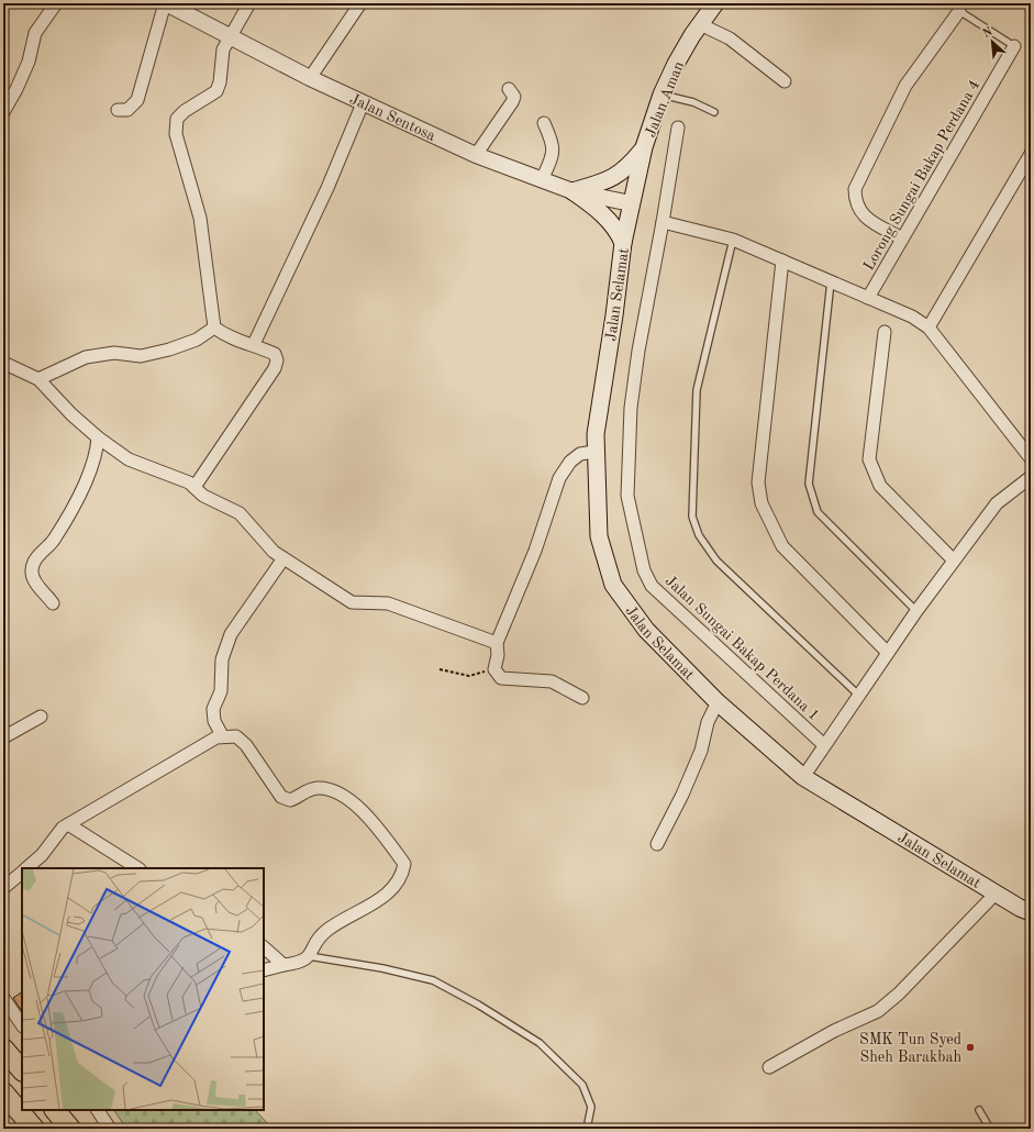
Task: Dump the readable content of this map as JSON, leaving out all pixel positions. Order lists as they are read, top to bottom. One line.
{"streets":{"main road":["Jalan Aman","Jalan Selamat"],"street":["Jalan Sentosa","Lorong Sungai Bakap Perdana 4","Jalan Sungai Bakap Perdana 1"]},"crossings":[["Jalan Aman","Jalan Sentosa"],["Jalan Aman","Jalan Selamat"],["Jalan Sentosa","Jalan Selamat"]],"places":["SMK Tun Syed Sheh Barakbah"],"north":"top left"}
